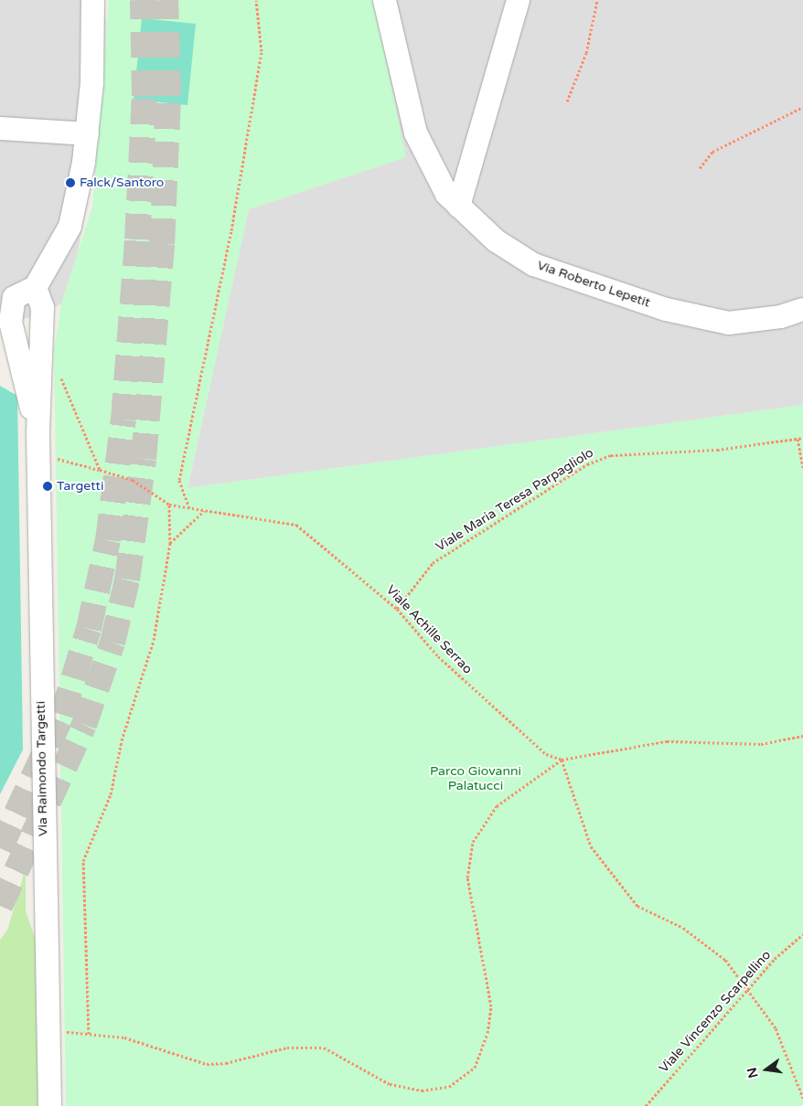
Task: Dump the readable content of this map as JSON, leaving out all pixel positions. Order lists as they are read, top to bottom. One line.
{"streets":{"street":["Via Roberto Lepetit","Via Raimondo Targetti"],"path":["Viale Maria Teresa Parpagliolo","Viale Achille Serrao","Viale Vincenzo Scarpellino"]},"crossings":[["Viale Maria Teresa Parpagliolo","Viale Achille Serrao"],["Viale Achille Serrao","Via Raimondo Targetti"]],"parks":["Parco Giovanni Palatucci"],"places":["Falck/Santoro","Targetti"],"north":"left"}
